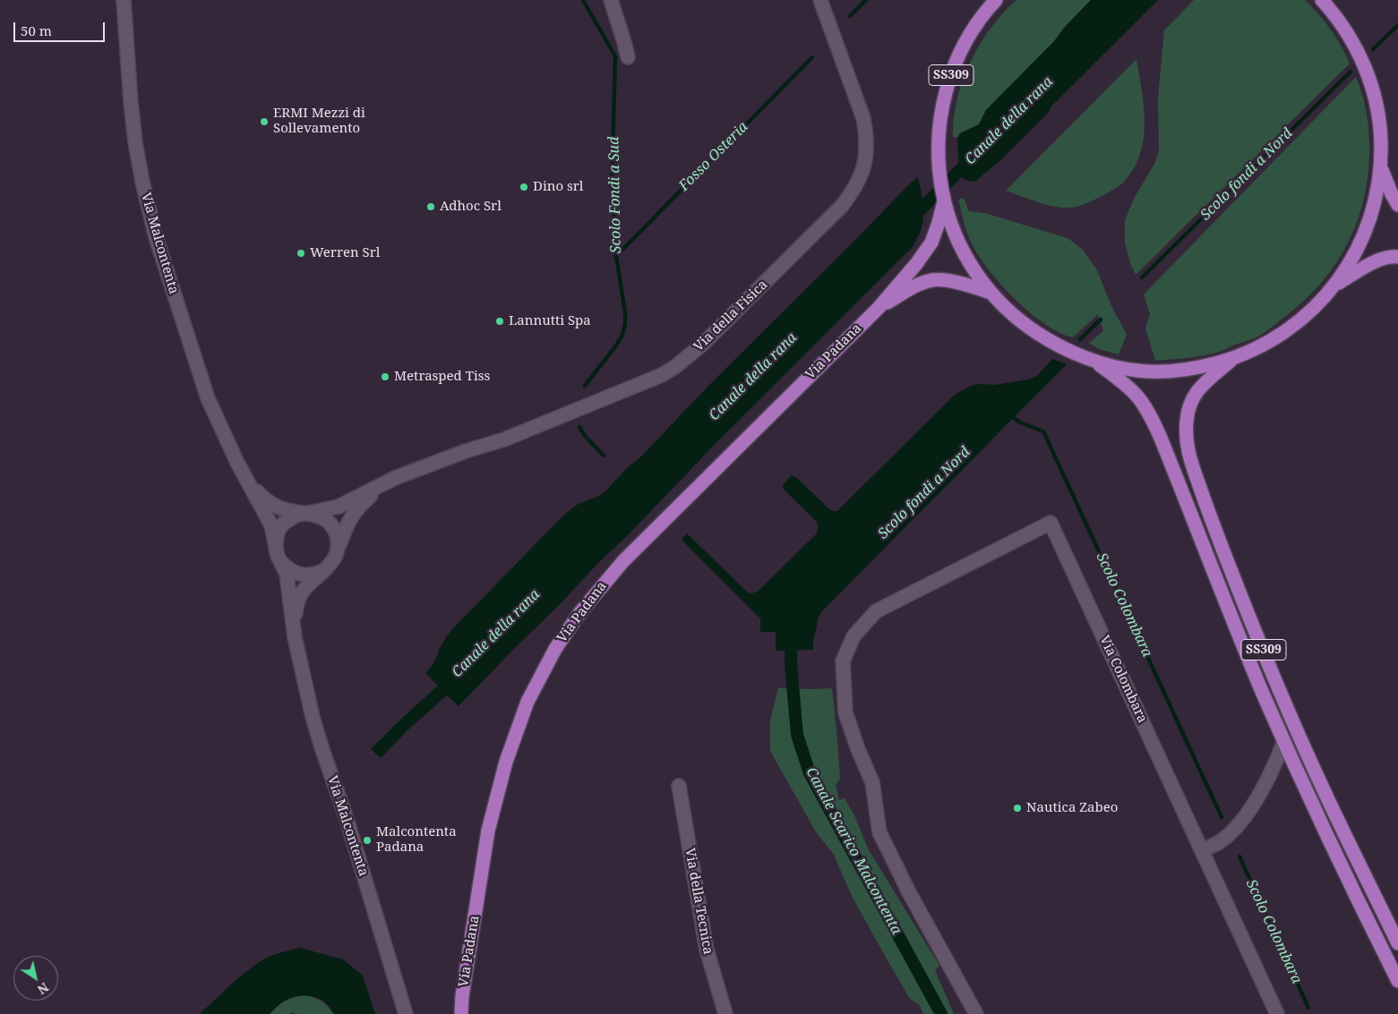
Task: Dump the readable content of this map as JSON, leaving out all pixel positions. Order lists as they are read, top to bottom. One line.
{"streets":{"main road":["SS309","Via Padana"],"street":["Via Malcontenta","Via della Fisica","Via Colombara","Via della Tecnica"]},"crossings":[["SS309","Via Padana"],["Via Malcontenta","Via della Fisica"]],"water":["Canale della rana","Fosso Osteria","Scolo fondi a Nord","Scolo Fondi a Sud","Scolo Colombara","Canale Scarico Malcontenta"],"places":["ERMI Mezzi di Sollevamento","Dino srl","Adhoc Srl","Werren Srl","Lannutti Spa","Metrasped Tiss","Nautica Zabeo","Malcontenta Padana"],"scale_bar":"50 m","north":"bottom right"}
